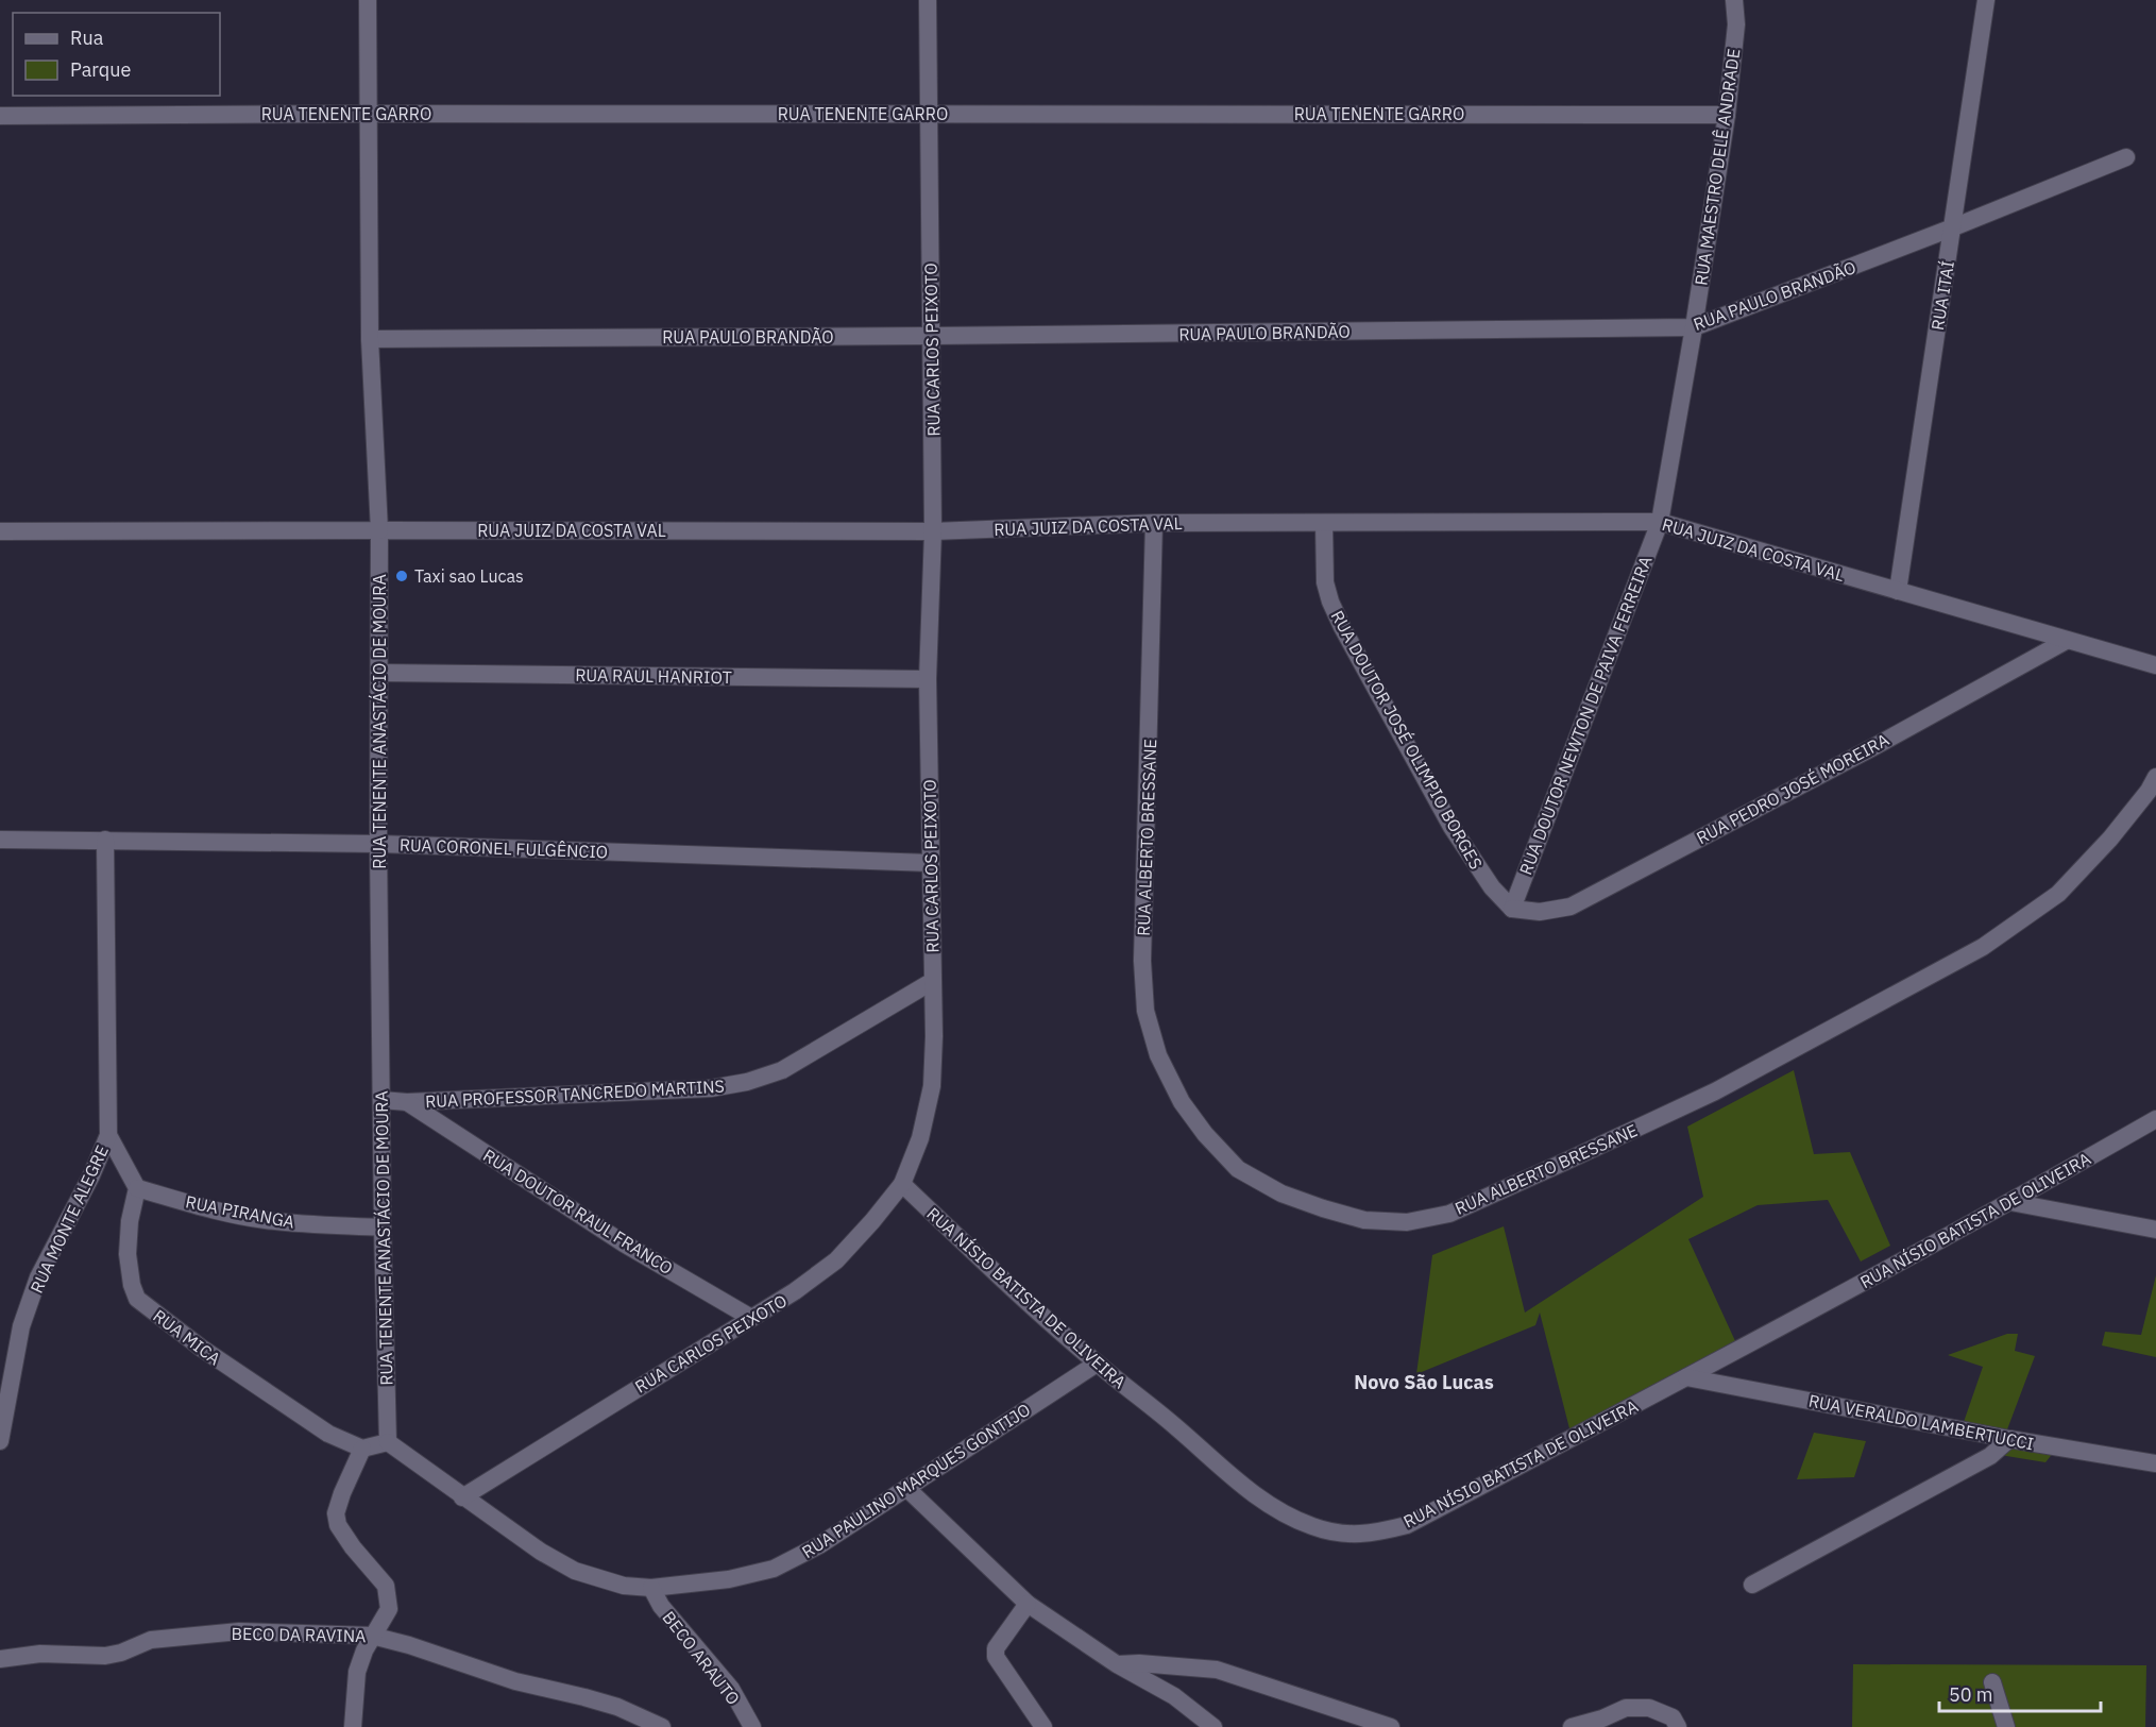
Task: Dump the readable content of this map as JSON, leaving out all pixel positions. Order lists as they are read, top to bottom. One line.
{"streets":{"street":["RUA TENENTE GARRO","RUA MAESTRO DELÊ ANDRADE","RUA PAULO BRANDÃO","RUA ITAÍ","RUA CARLOS PEIXOTO","RUA JUIZ DA COSTA VAL","RUA RAUL HANRIOT","RUA DOUTOR NEWTON DE PAIVA FERREIRA","RUA TENENTE ANASTÁCIO DE MOURA","RUA DOUTOR JOSÉ OLIMPIO BORGES","RUA PEDRO JOSÉ MOREIRA","RUA ALBERTO BRESSANE","RUA CORONEL FULGÊNCIO","RUA PROFESSOR TANCREDO MARTINS","RUA PIRANGA","RUA DOUTOR RAUL FRANCO","RUA MONTE ALEGRE","RUA NÍSIO BATISTA DE OLIVEIRA","RUA MICA","RUA VERALDO LAMBERTUCCI","RUA PAULINO MARQUES GONTIJO","BECO DA RAVINA","BECO ARAUTO"]},"crossings":[["RUA TENENTE GARRO","RUA MAESTRO DELÊ ANDRADE"],["RUA TENENTE GARRO","RUA CARLOS PEIXOTO"],["RUA TENENTE GARRO","RUA TENENTE ANASTÁCIO DE MOURA"],["RUA MAESTRO DELÊ ANDRADE","RUA PAULO BRANDÃO"],["RUA MAESTRO DELÊ ANDRADE","RUA JUIZ DA COSTA VAL"],["RUA MAESTRO DELÊ ANDRADE","RUA DOUTOR NEWTON DE PAIVA FERREIRA"],["RUA PAULO BRANDÃO","RUA ITAÍ"],["RUA PAULO BRANDÃO","RUA CARLOS PEIXOTO"],["RUA PAULO BRANDÃO","RUA TENENTE ANASTÁCIO DE MOURA"],["RUA ITAÍ","RUA JUIZ DA COSTA VAL"],["RUA CARLOS PEIXOTO","RUA JUIZ DA COSTA VAL"],["RUA CARLOS PEIXOTO","RUA RAUL HANRIOT"],["RUA CARLOS PEIXOTO","RUA CORONEL FULGÊNCIO"],["RUA CARLOS PEIXOTO","RUA PROFESSOR TANCREDO MARTINS"],["RUA CARLOS PEIXOTO","RUA DOUTOR RAUL FRANCO"],["RUA CARLOS PEIXOTO","RUA NÍSIO BATISTA DE OLIVEIRA"],["RUA CARLOS PEIXOTO","RUA PAULINO MARQUES GONTIJO"],["RUA JUIZ DA COSTA VAL","RUA DOUTOR NEWTON DE PAIVA FERREIRA"],["RUA JUIZ DA COSTA VAL","RUA TENENTE ANASTÁCIO DE MOURA"],["RUA JUIZ DA COSTA VAL","RUA DOUTOR JOSÉ OLIMPIO BORGES"],["RUA JUIZ DA COSTA VAL","RUA PEDRO JOSÉ MOREIRA"],["RUA JUIZ DA COSTA VAL","RUA ALBERTO BRESSANE"],["RUA RAUL HANRIOT","RUA TENENTE ANASTÁCIO DE MOURA"],["RUA DOUTOR NEWTON DE PAIVA FERREIRA","RUA DOUTOR JOSÉ OLIMPIO BORGES"],["RUA DOUTOR NEWTON DE PAIVA FERREIRA","RUA PEDRO JOSÉ MOREIRA"],["RUA TENENTE ANASTÁCIO DE MOURA","RUA CORONEL FULGÊNCIO"],["RUA TENENTE ANASTÁCIO DE MOURA","RUA PROFESSOR TANCREDO MARTINS"],["RUA TENENTE ANASTÁCIO DE MOURA","RUA PIRANGA"],["RUA TENENTE ANASTÁCIO DE MOURA","RUA PAULINO MARQUES GONTIJO"],["RUA DOUTOR JOSÉ OLIMPIO BORGES","RUA PEDRO JOSÉ MOREIRA"],["RUA CORONEL FULGÊNCIO","RUA MONTE ALEGRE"],["RUA PROFESSOR TANCREDO MARTINS","RUA DOUTOR RAUL FRANCO"],["RUA PIRANGA","RUA MICA"],["RUA NÍSIO BATISTA DE OLIVEIRA","RUA VERALDO LAMBERTUCCI"],["RUA NÍSIO BATISTA DE OLIVEIRA","RUA PAULINO MARQUES GONTIJO"],["RUA PAULINO MARQUES GONTIJO","BECO ARAUTO"]],"districts":["Novo São Lucas"],"places":["Taxi sao Lucas"],"legend":["Rua","Parque"],"scale_bar":"50 m"}
